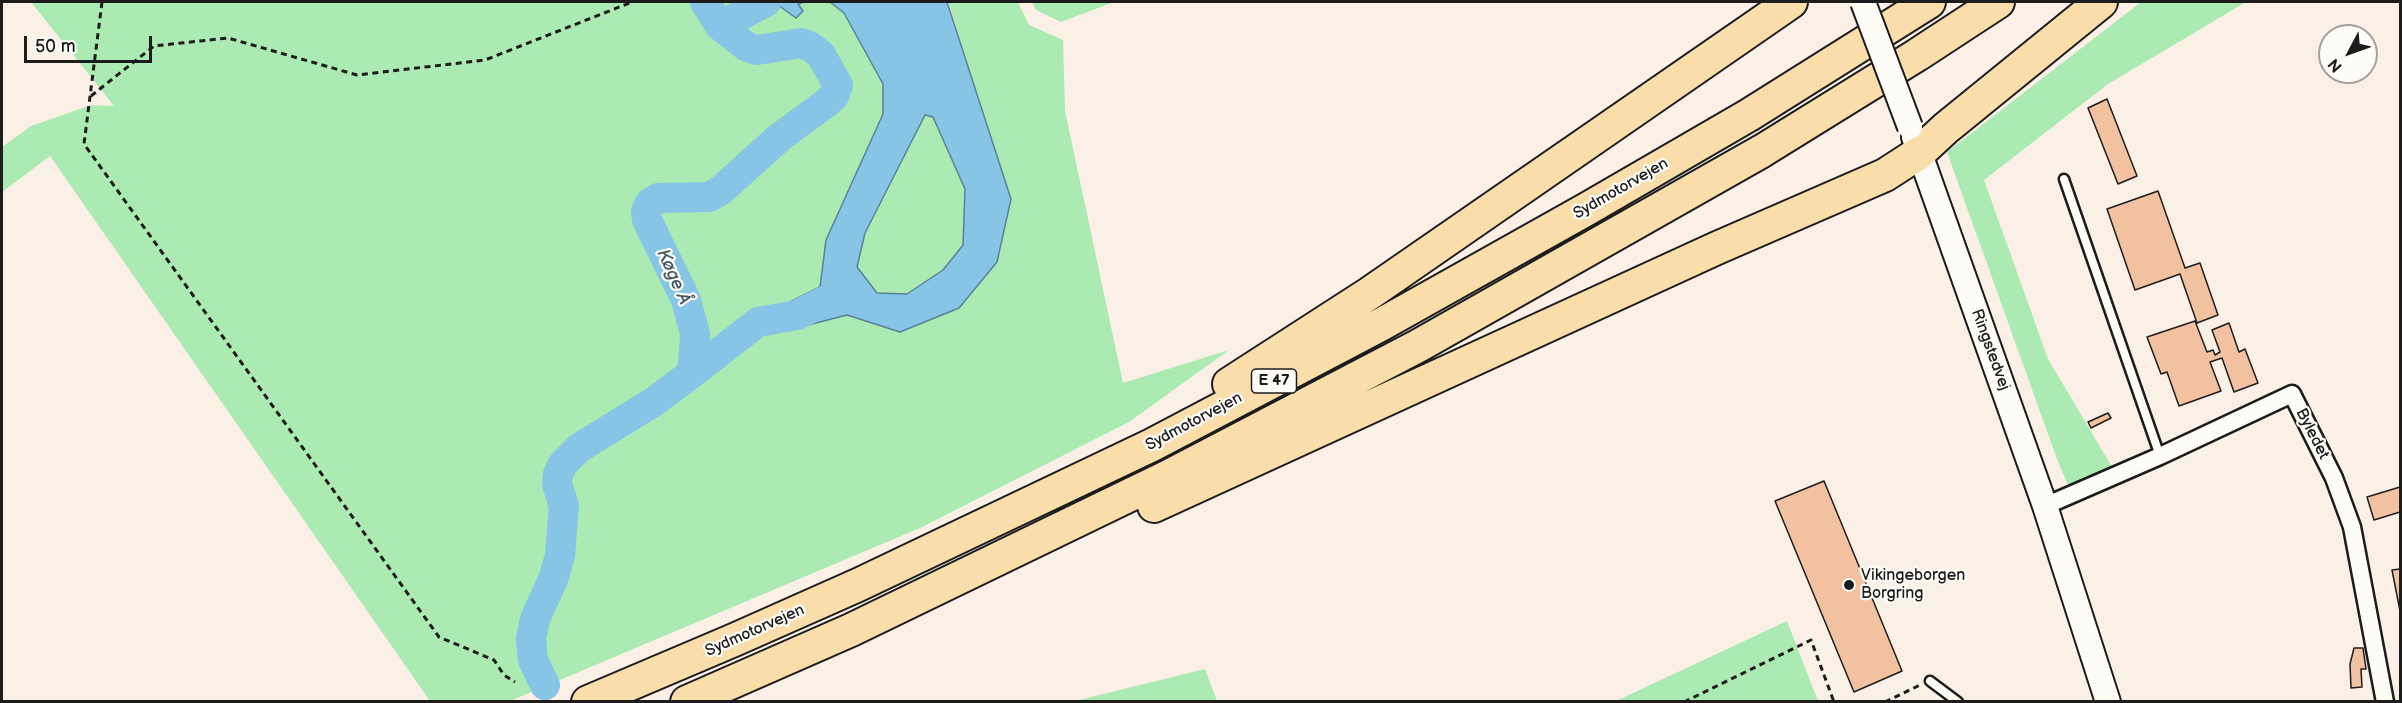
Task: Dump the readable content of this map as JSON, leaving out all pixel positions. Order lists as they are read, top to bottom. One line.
{"streets":{"highway":["Sydmotorvejen","E 47"],"main road":["Ringstedvej"],"street":["Byledet"]},"crossings":[["Ringstedvej","Byledet"]],"water":["Køge Å"],"places":["Vikingeborgen Borgring"],"scale_bar":"50 m","north":"bottom left"}
